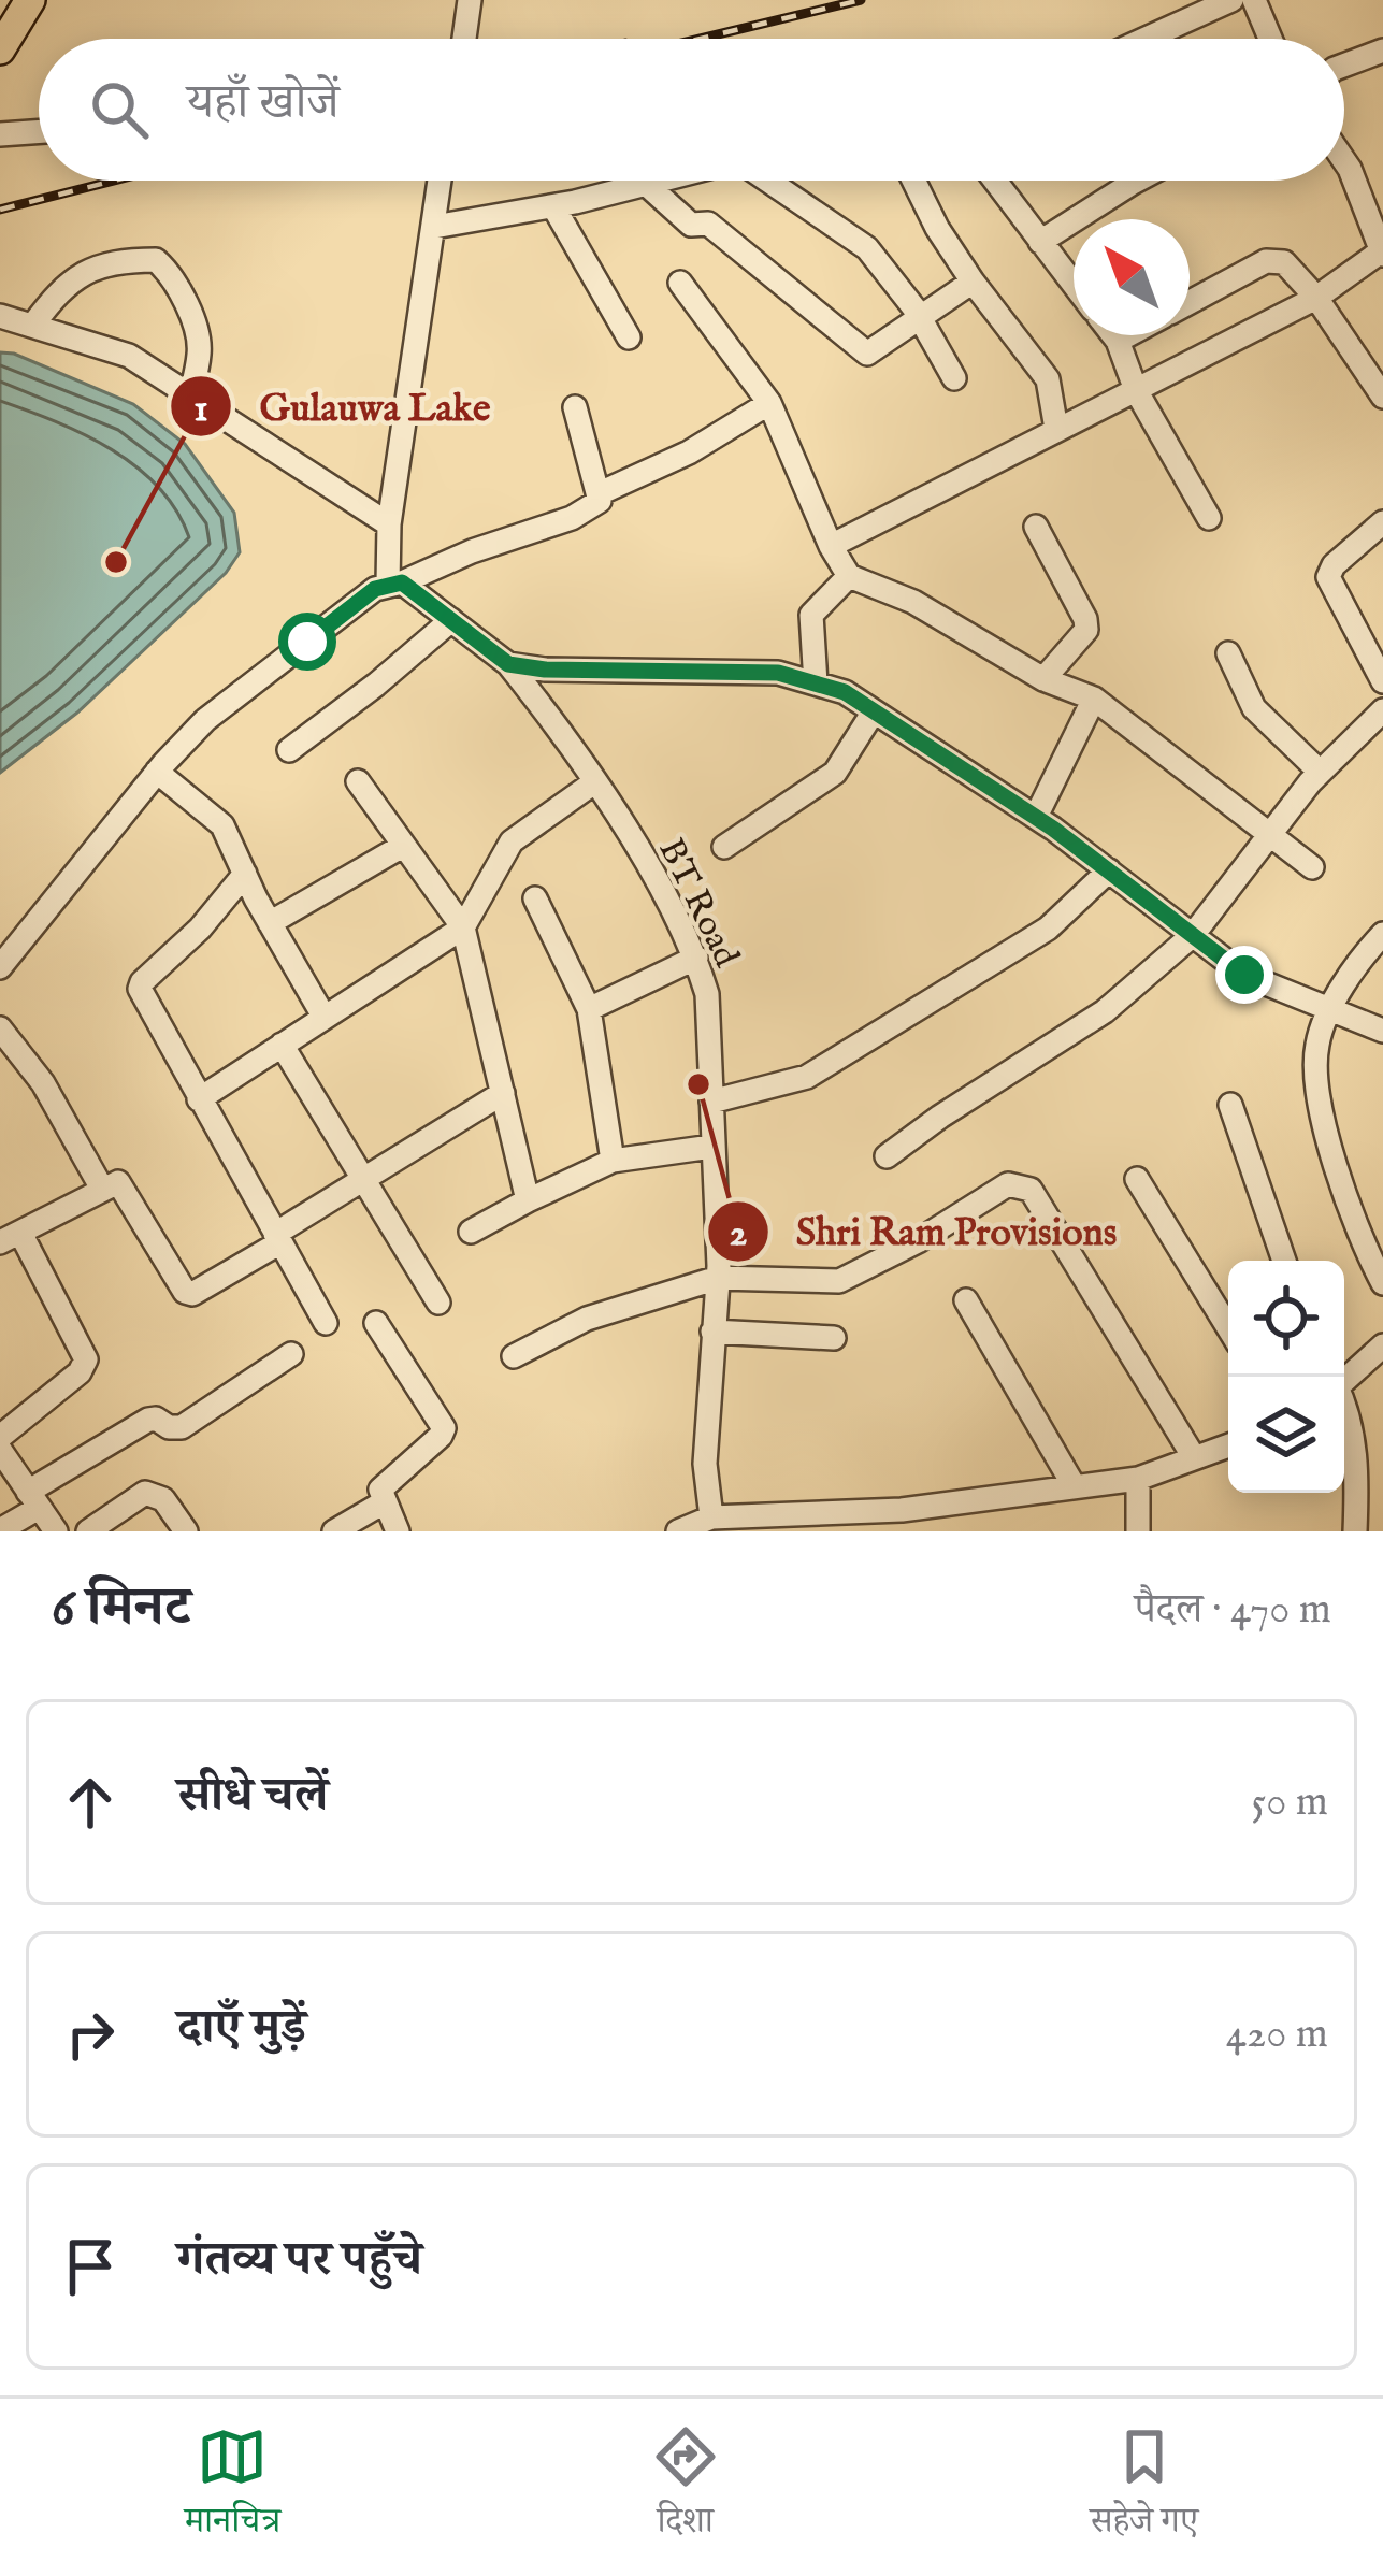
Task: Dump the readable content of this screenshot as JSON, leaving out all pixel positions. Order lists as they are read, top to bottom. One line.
{"streets":{"street":["BT Road"]},"places":["Gulauwa Lake","Shri Ram Provisions"],"north":"top left","page":{"search":"यहाँ खोजें","heading":["6 मिनट","पैदल · 470 m"],"list":[["सीधे चलें","50 m"],["दाएँ मुड़ें","420 m"],"गंतव्य पर पहुँचे"],"nav":["मानचित्र","दिशा","सहेजे गए"]}}
